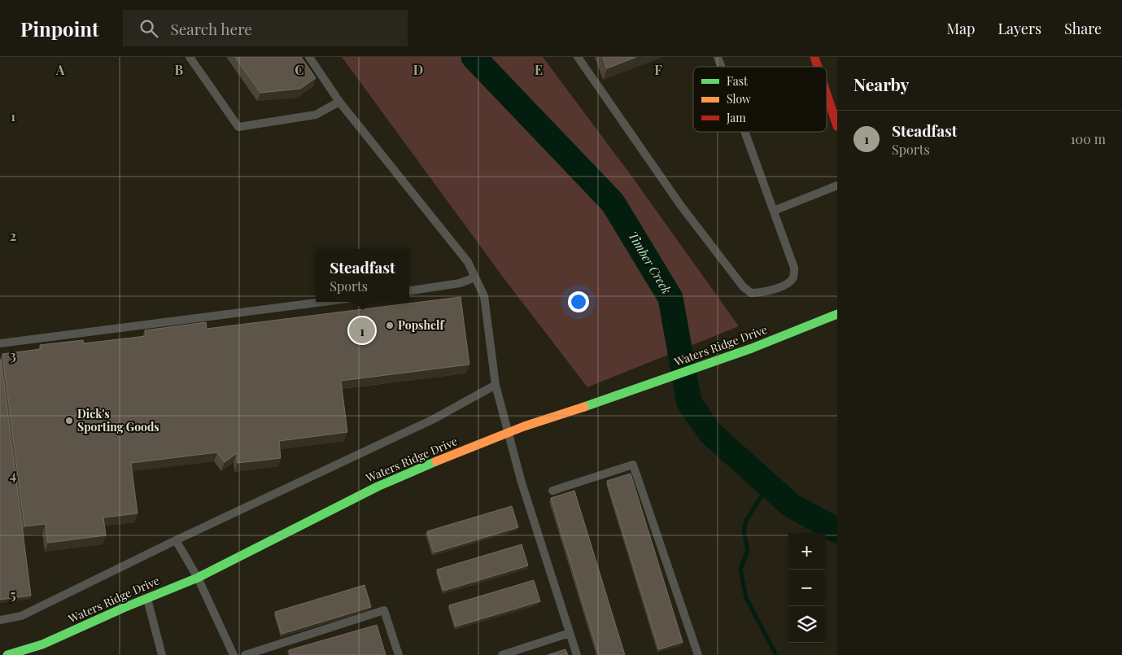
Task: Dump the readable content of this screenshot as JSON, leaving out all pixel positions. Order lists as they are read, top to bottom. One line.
{"streets":{"street":["Waters Ridge Drive"]},"water":["Timber Creek"],"places":["Popshelf","Dick's Sporting Goods"],"legend":["Fast","Slow","Jam"],"page":{"header":"Pinpoint","search":"Search here","nav":["Map","Layers","Share"],"heading":"Nearby","list":[{"mark":"1","name":"Steadfast","note":"Sports","value":"100 m"}],"popup":["Steadfast","Sports"],"pins":"1","map_buttons":["+","−"]},"grid":{"columns":["A","B","C","D","E","F"],"rows":["1","2","3","4","5"]}}
